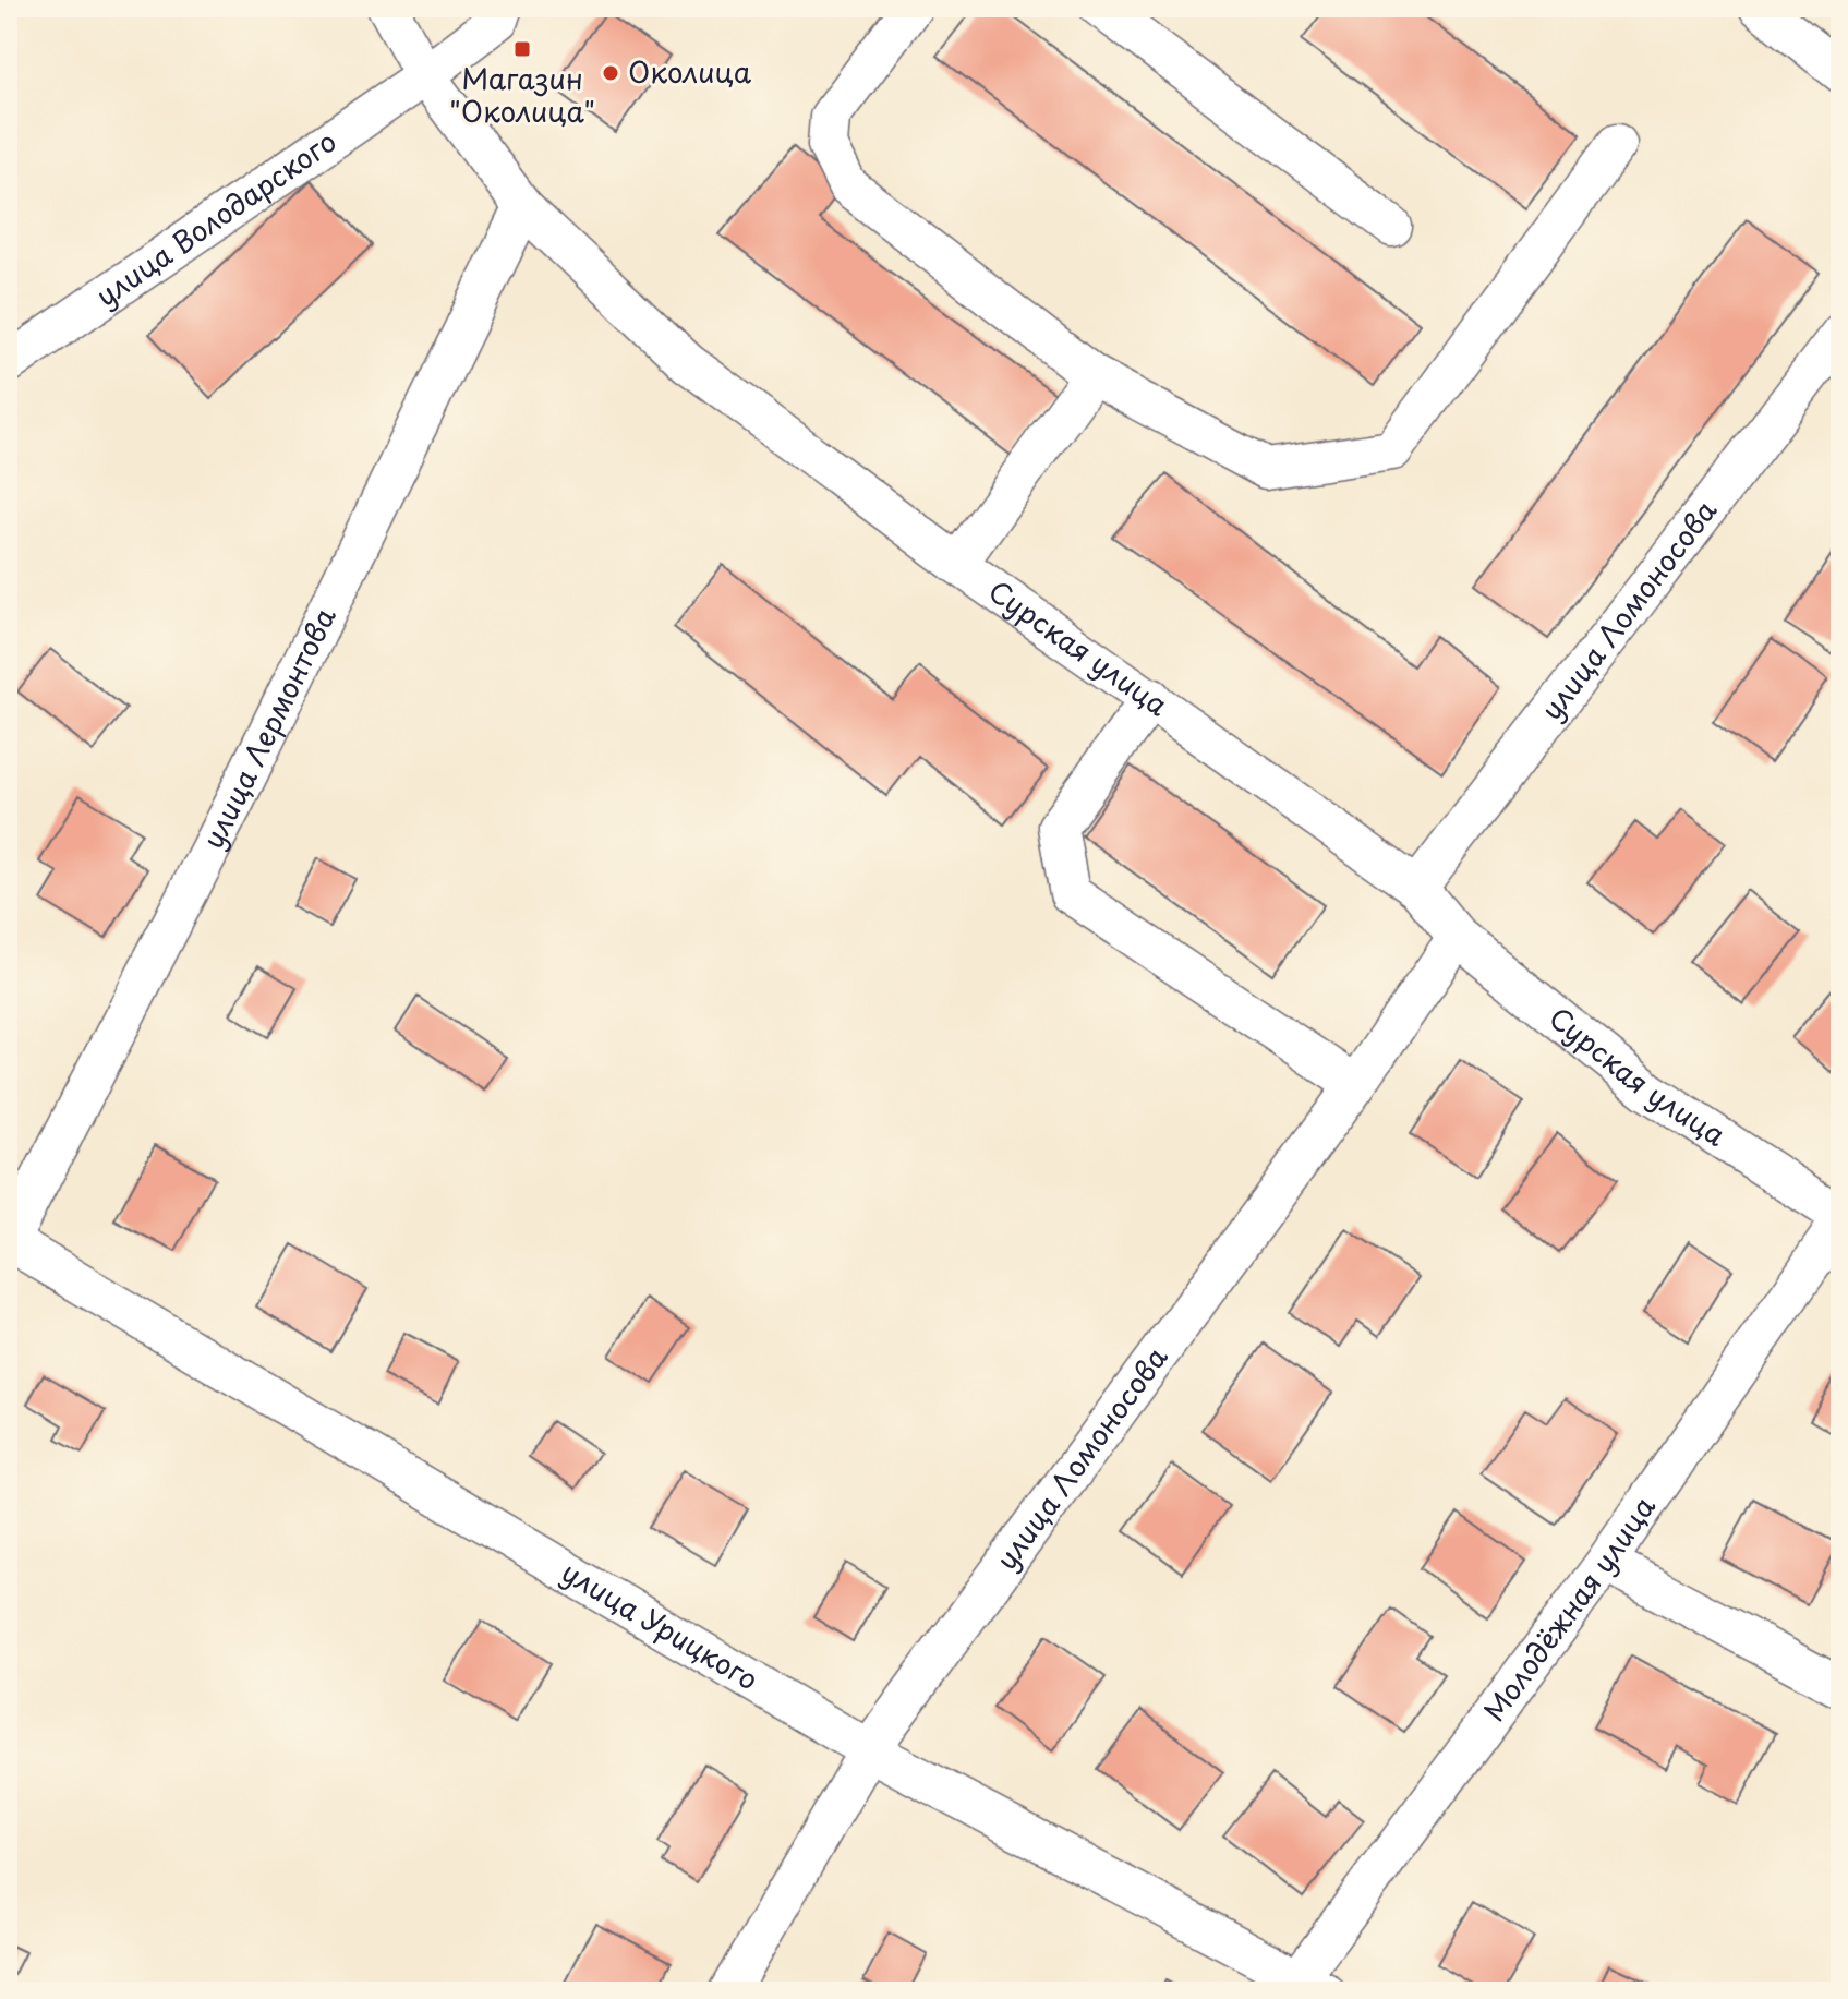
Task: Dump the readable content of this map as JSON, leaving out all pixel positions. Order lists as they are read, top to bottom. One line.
{"streets":{"street":["улица Володарского","улица Ломоносова","Сурская улица","улица Лермонтова","Молодёжная улица","улица Урицкого"]},"crossings":[["улица Володарского","Сурская улица"],["улица Ломоносова","Сурская улица"],["улица Ломоносова","улица Урицкого"],["Сурская улица","улица Лермонтова"],["Сурская улица","Молодёжная улица"],["улица Лермонтова","улица Урицкого"],["Молодёжная улица","улица Урицкого"]],"places":{"transit":["Магазин \"Околица\""],"other":["Околица"]}}
